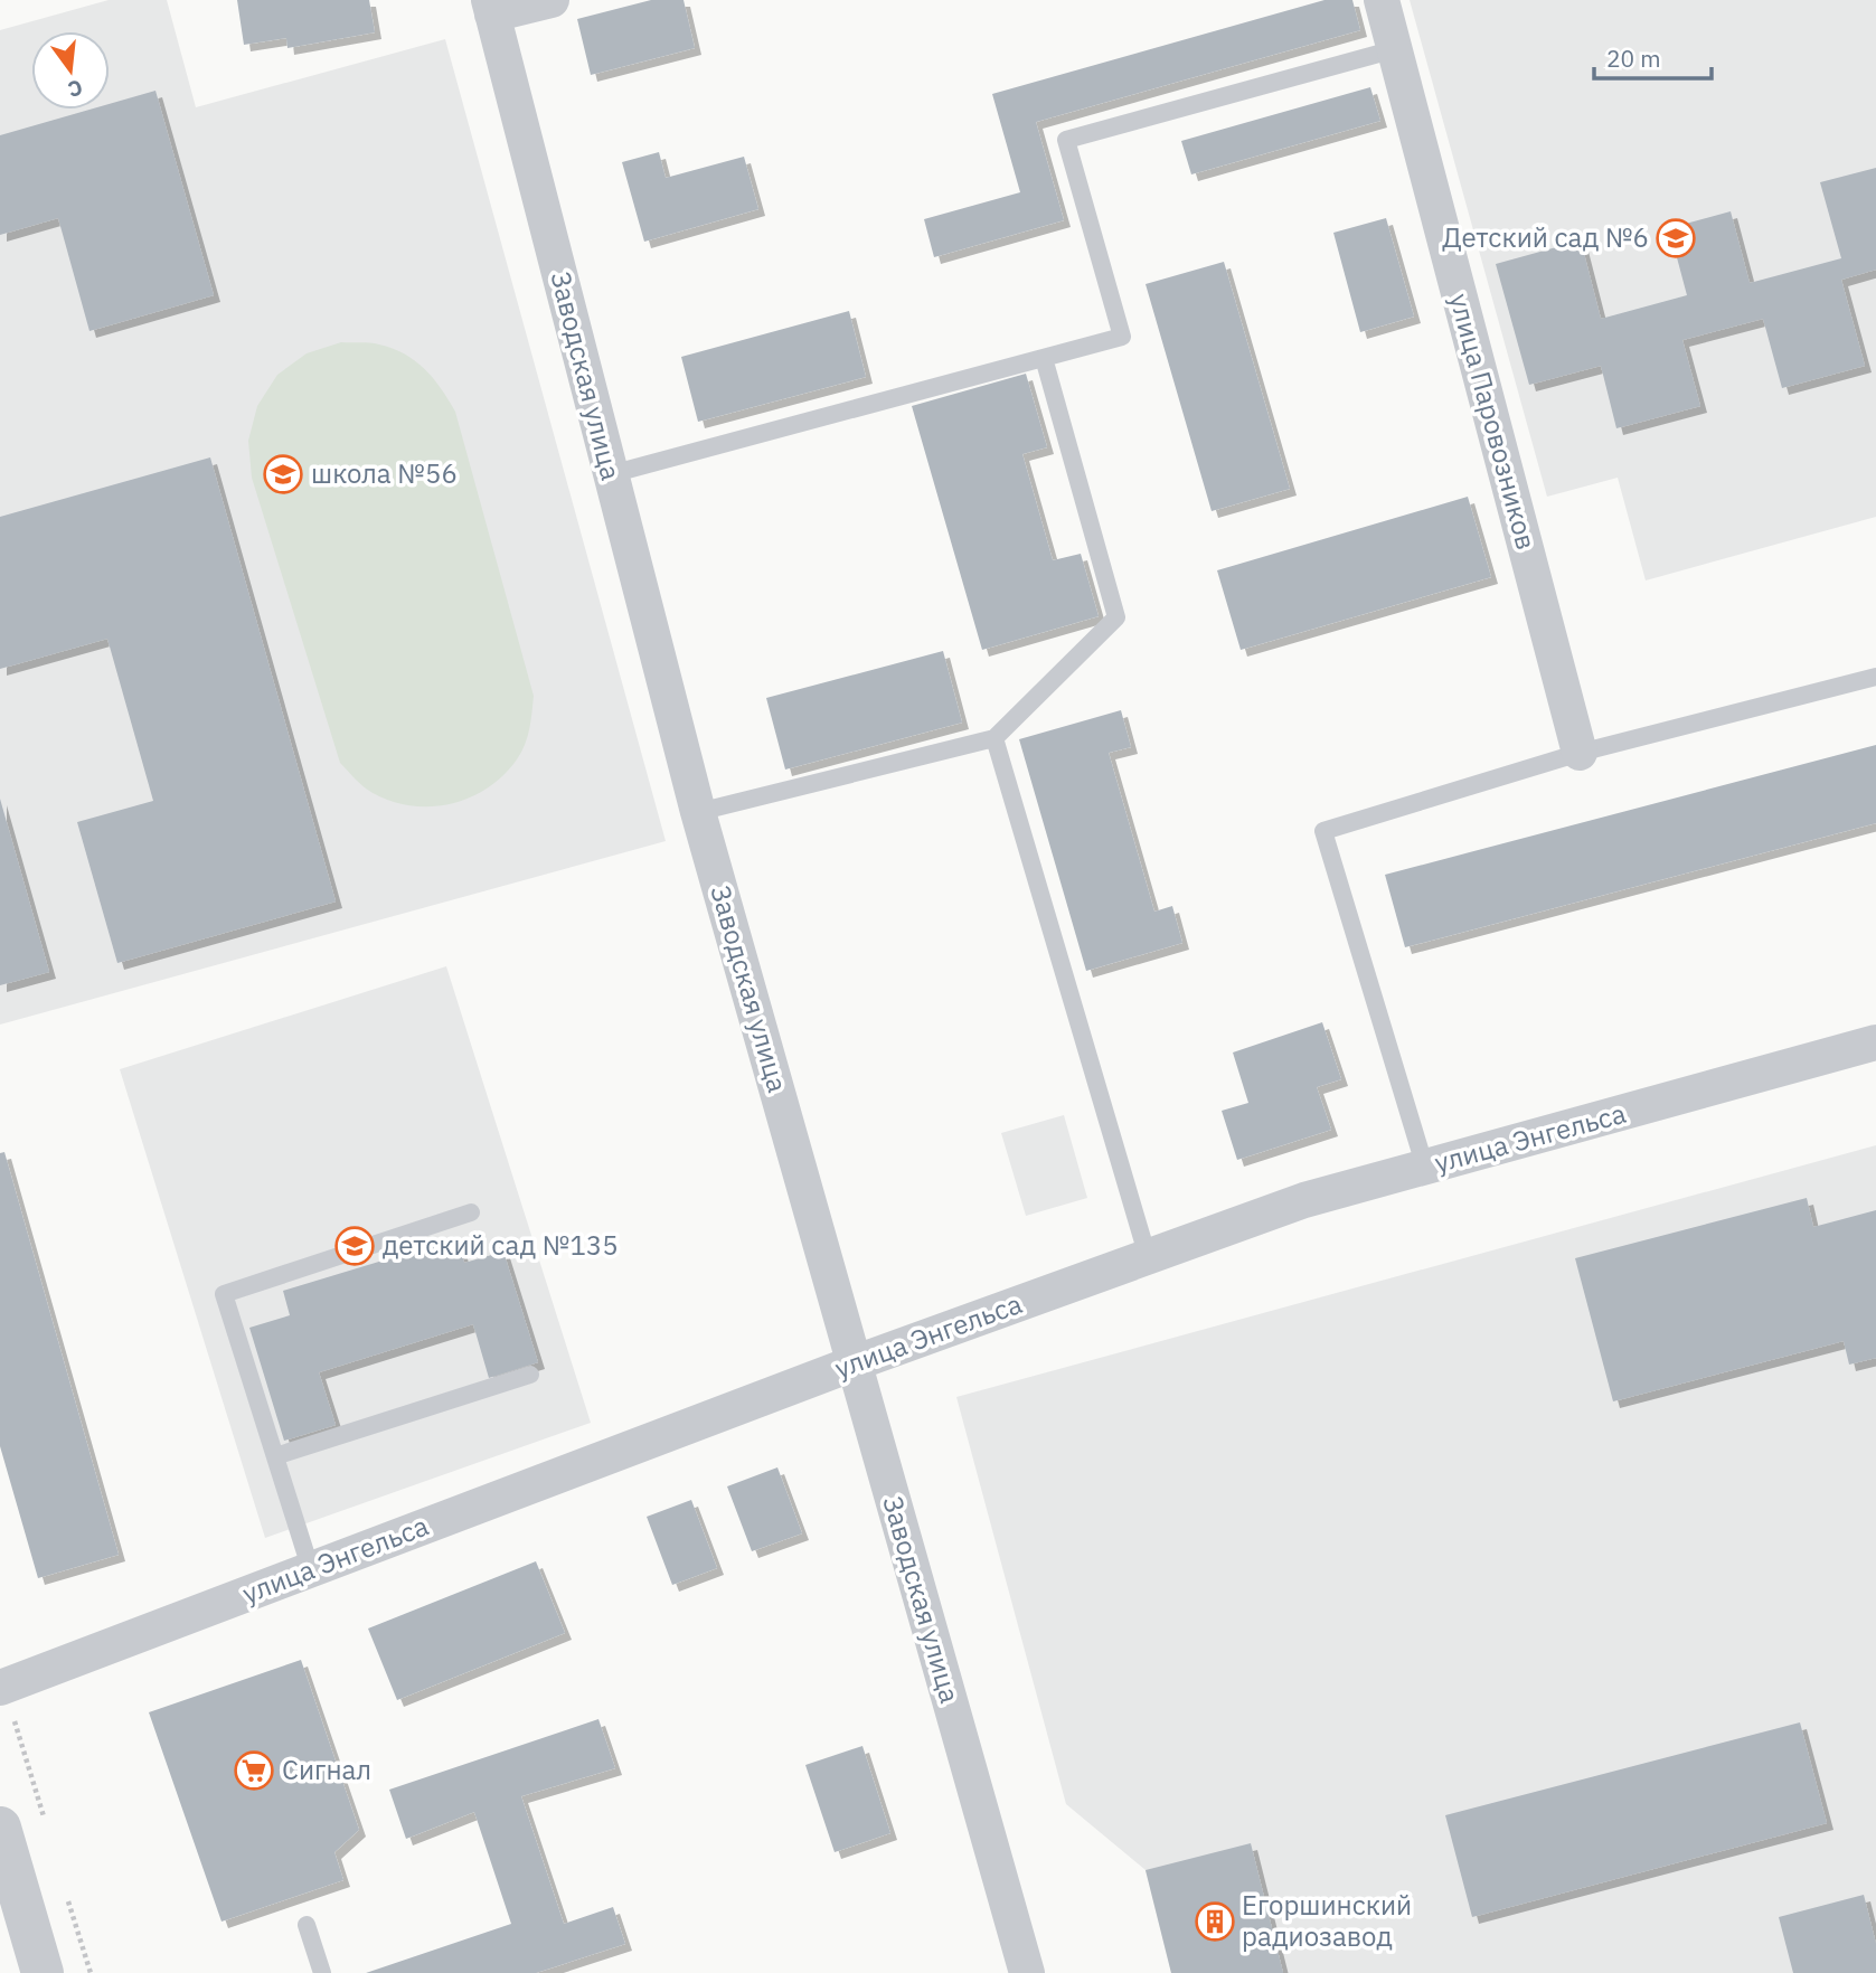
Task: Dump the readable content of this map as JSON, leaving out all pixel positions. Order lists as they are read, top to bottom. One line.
{"streets":{"street":["Заводская улица","улица Паровозников","улица Энгельса"]},"crossings":[["Заводская улица","улица Энгельса"]],"places":{"school or university":["Детский сад №6","школа №56","детский сад №135"],"supermarket":["Сигнал"],"building":["Егоршинский радиозавод"]},"scale_bar":"20 m","north":"bottom"}
